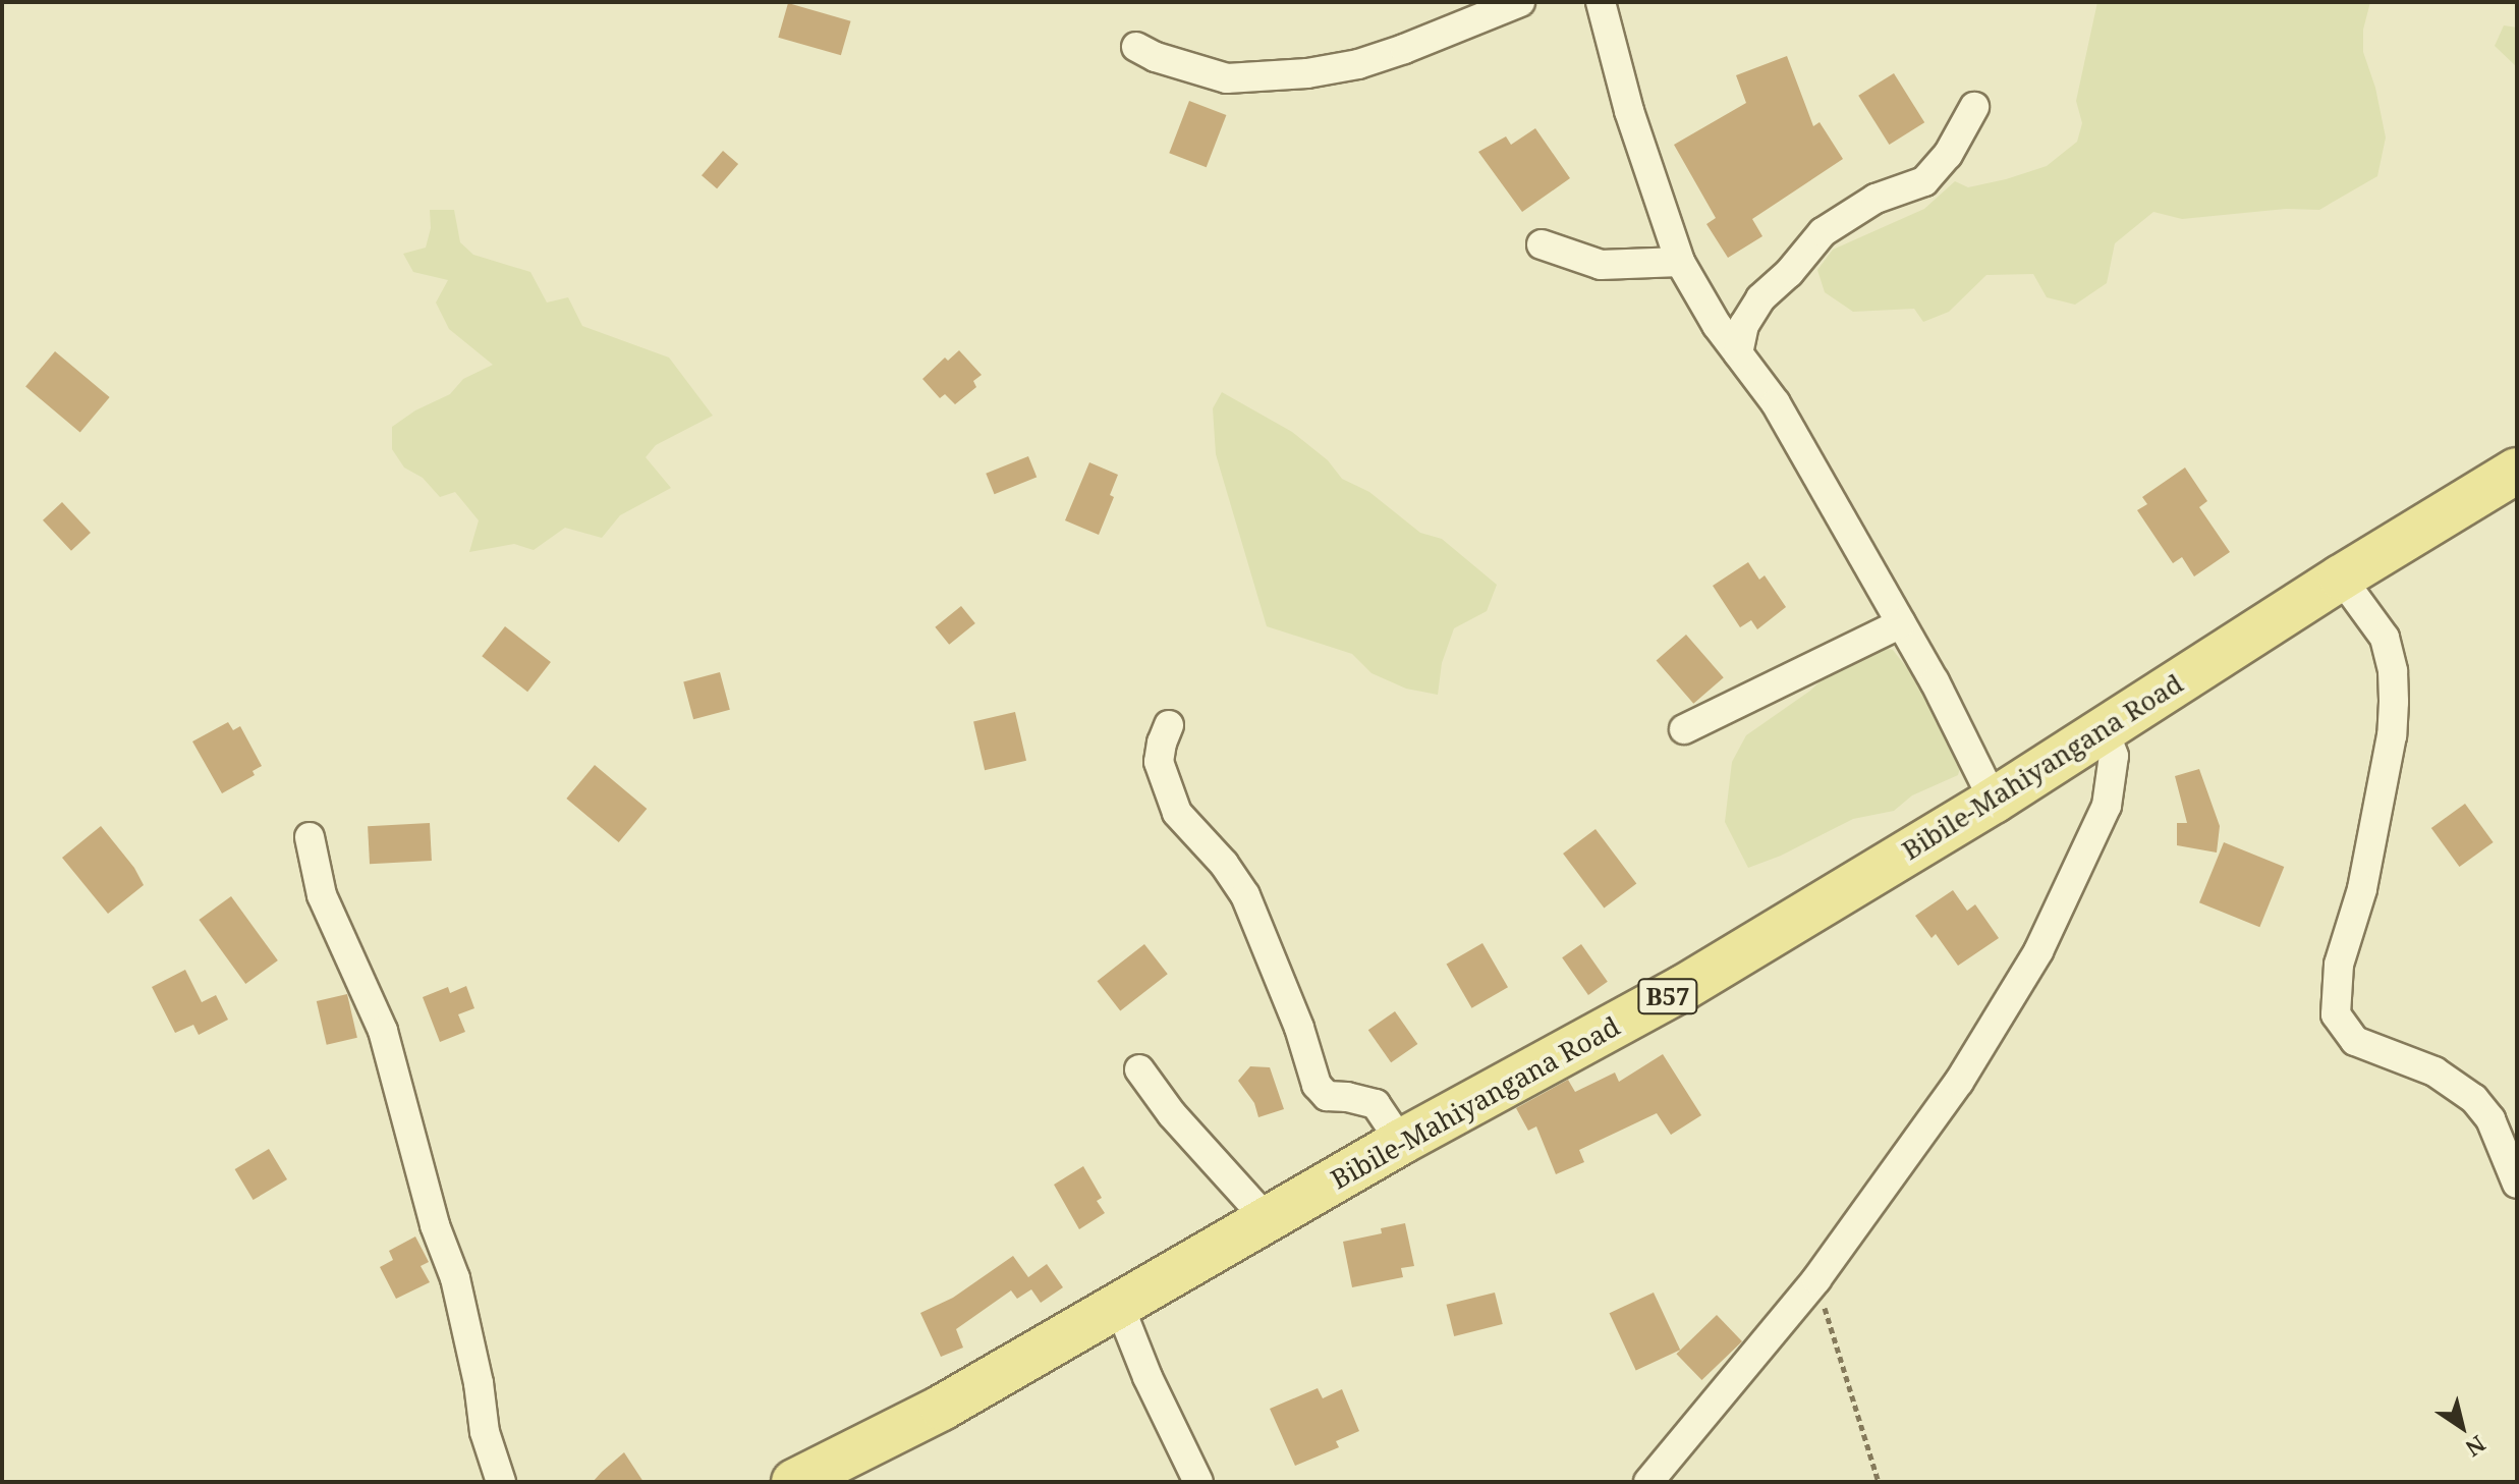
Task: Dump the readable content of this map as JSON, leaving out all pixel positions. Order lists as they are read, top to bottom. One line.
{"streets":{"main road":["Bibile-Mahiyangana Road","B57"]},"north":"bottom right"}
